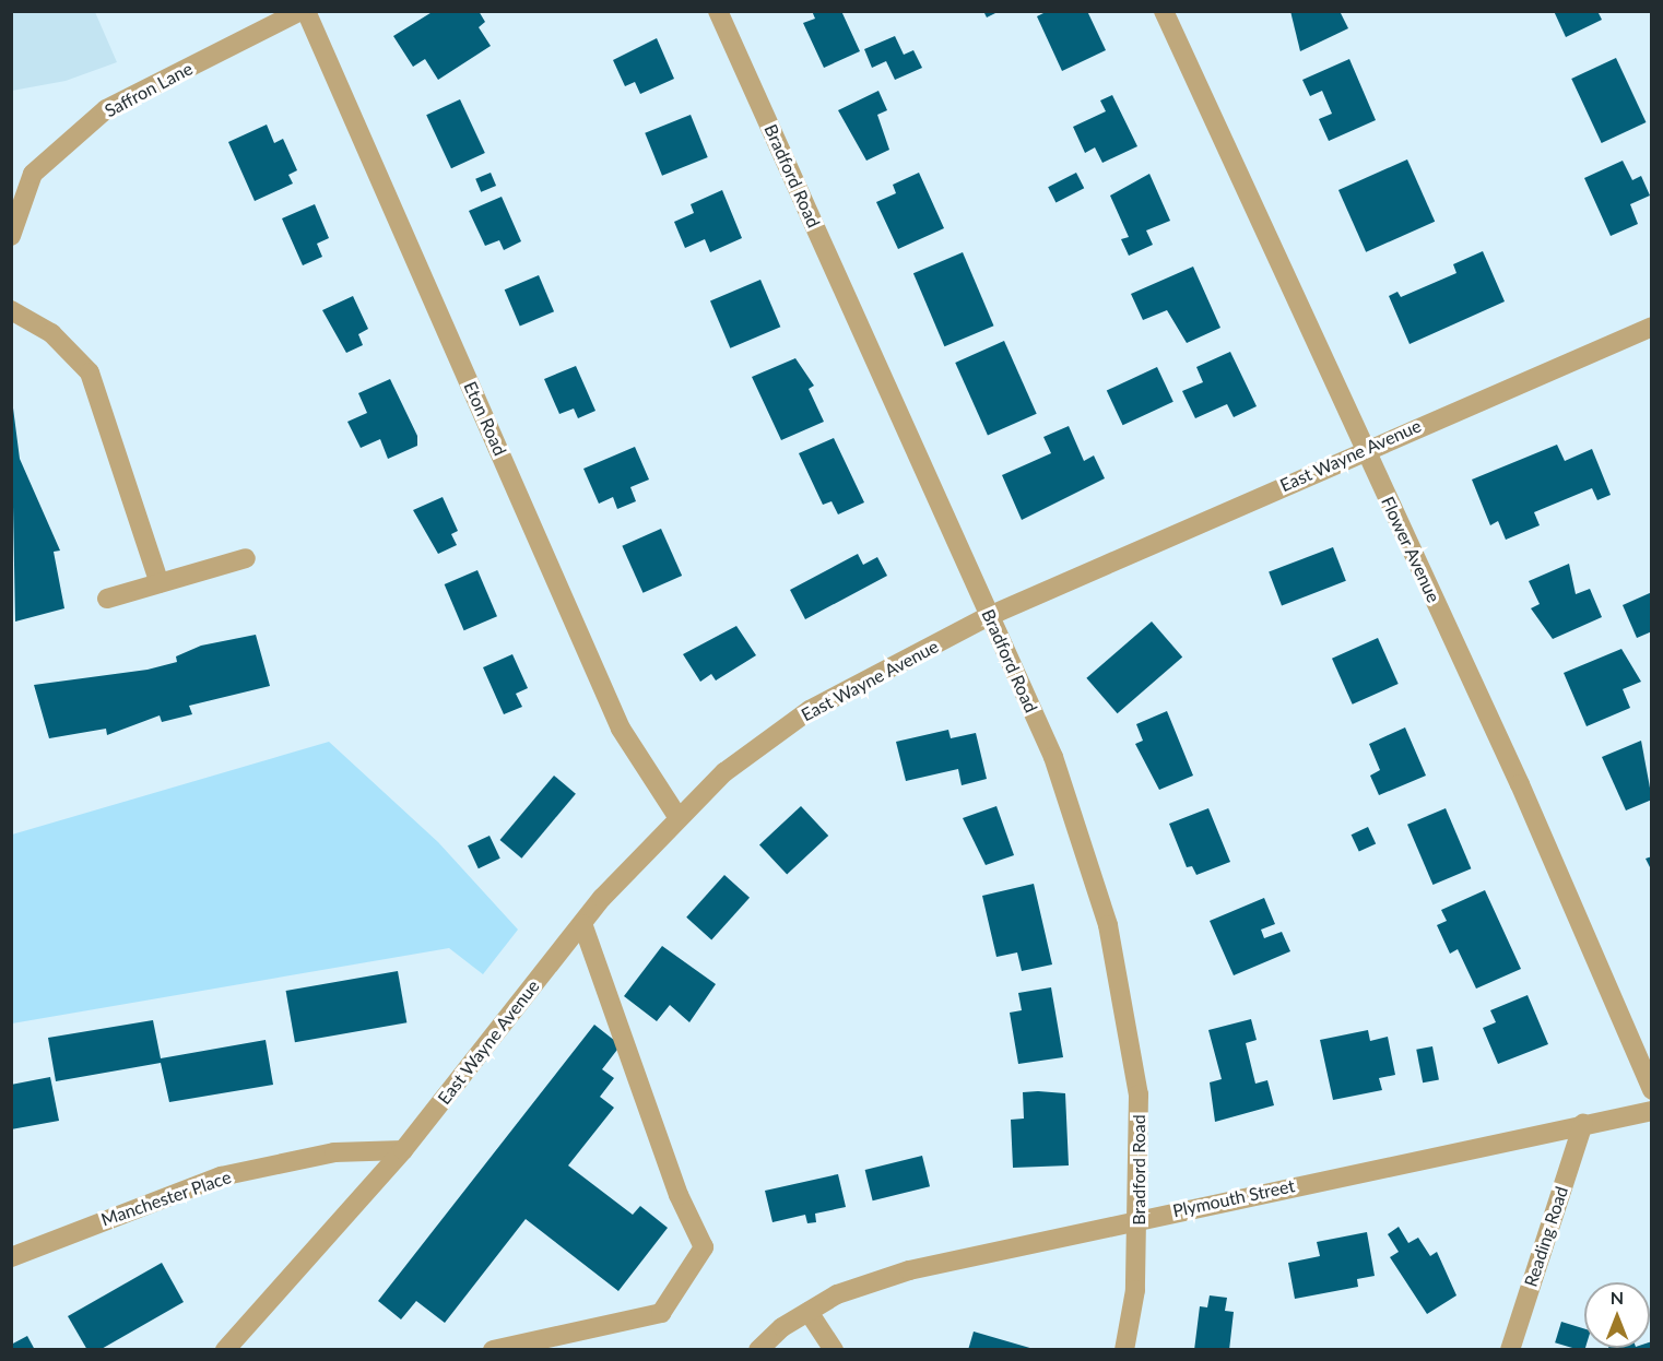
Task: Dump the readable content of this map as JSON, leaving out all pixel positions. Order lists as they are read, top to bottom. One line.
{"streets":{"street":["Saffron Lane","Bradford Road","Eton Road","East Wayne Avenue","Flower Avenue","Manchester Place","Plymouth Street","Reading Road"]},"crossings":[["Bradford Road","East Wayne Avenue"],["Bradford Road","Plymouth Street"],["Eton Road","East Wayne Avenue"],["East Wayne Avenue","Flower Avenue"],["East Wayne Avenue","Manchester Place"],["Plymouth Street","Reading Road"]],"north":"top"}
